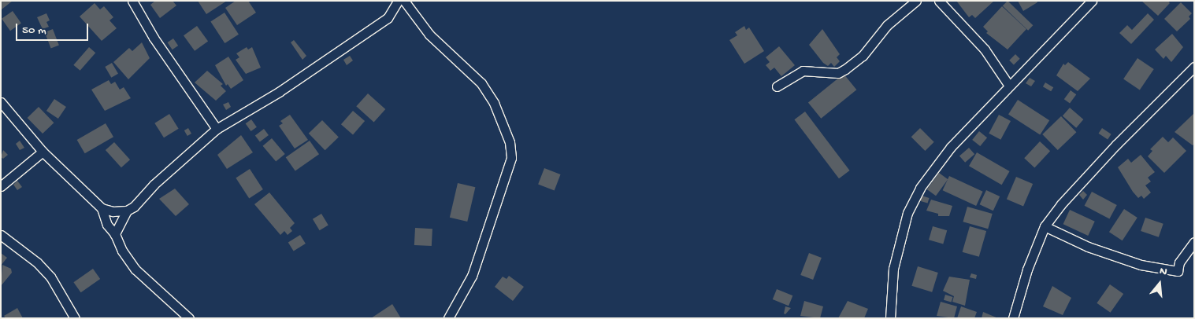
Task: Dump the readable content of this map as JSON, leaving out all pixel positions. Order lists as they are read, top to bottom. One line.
{"scale_bar":"50 m","north":"top"}
